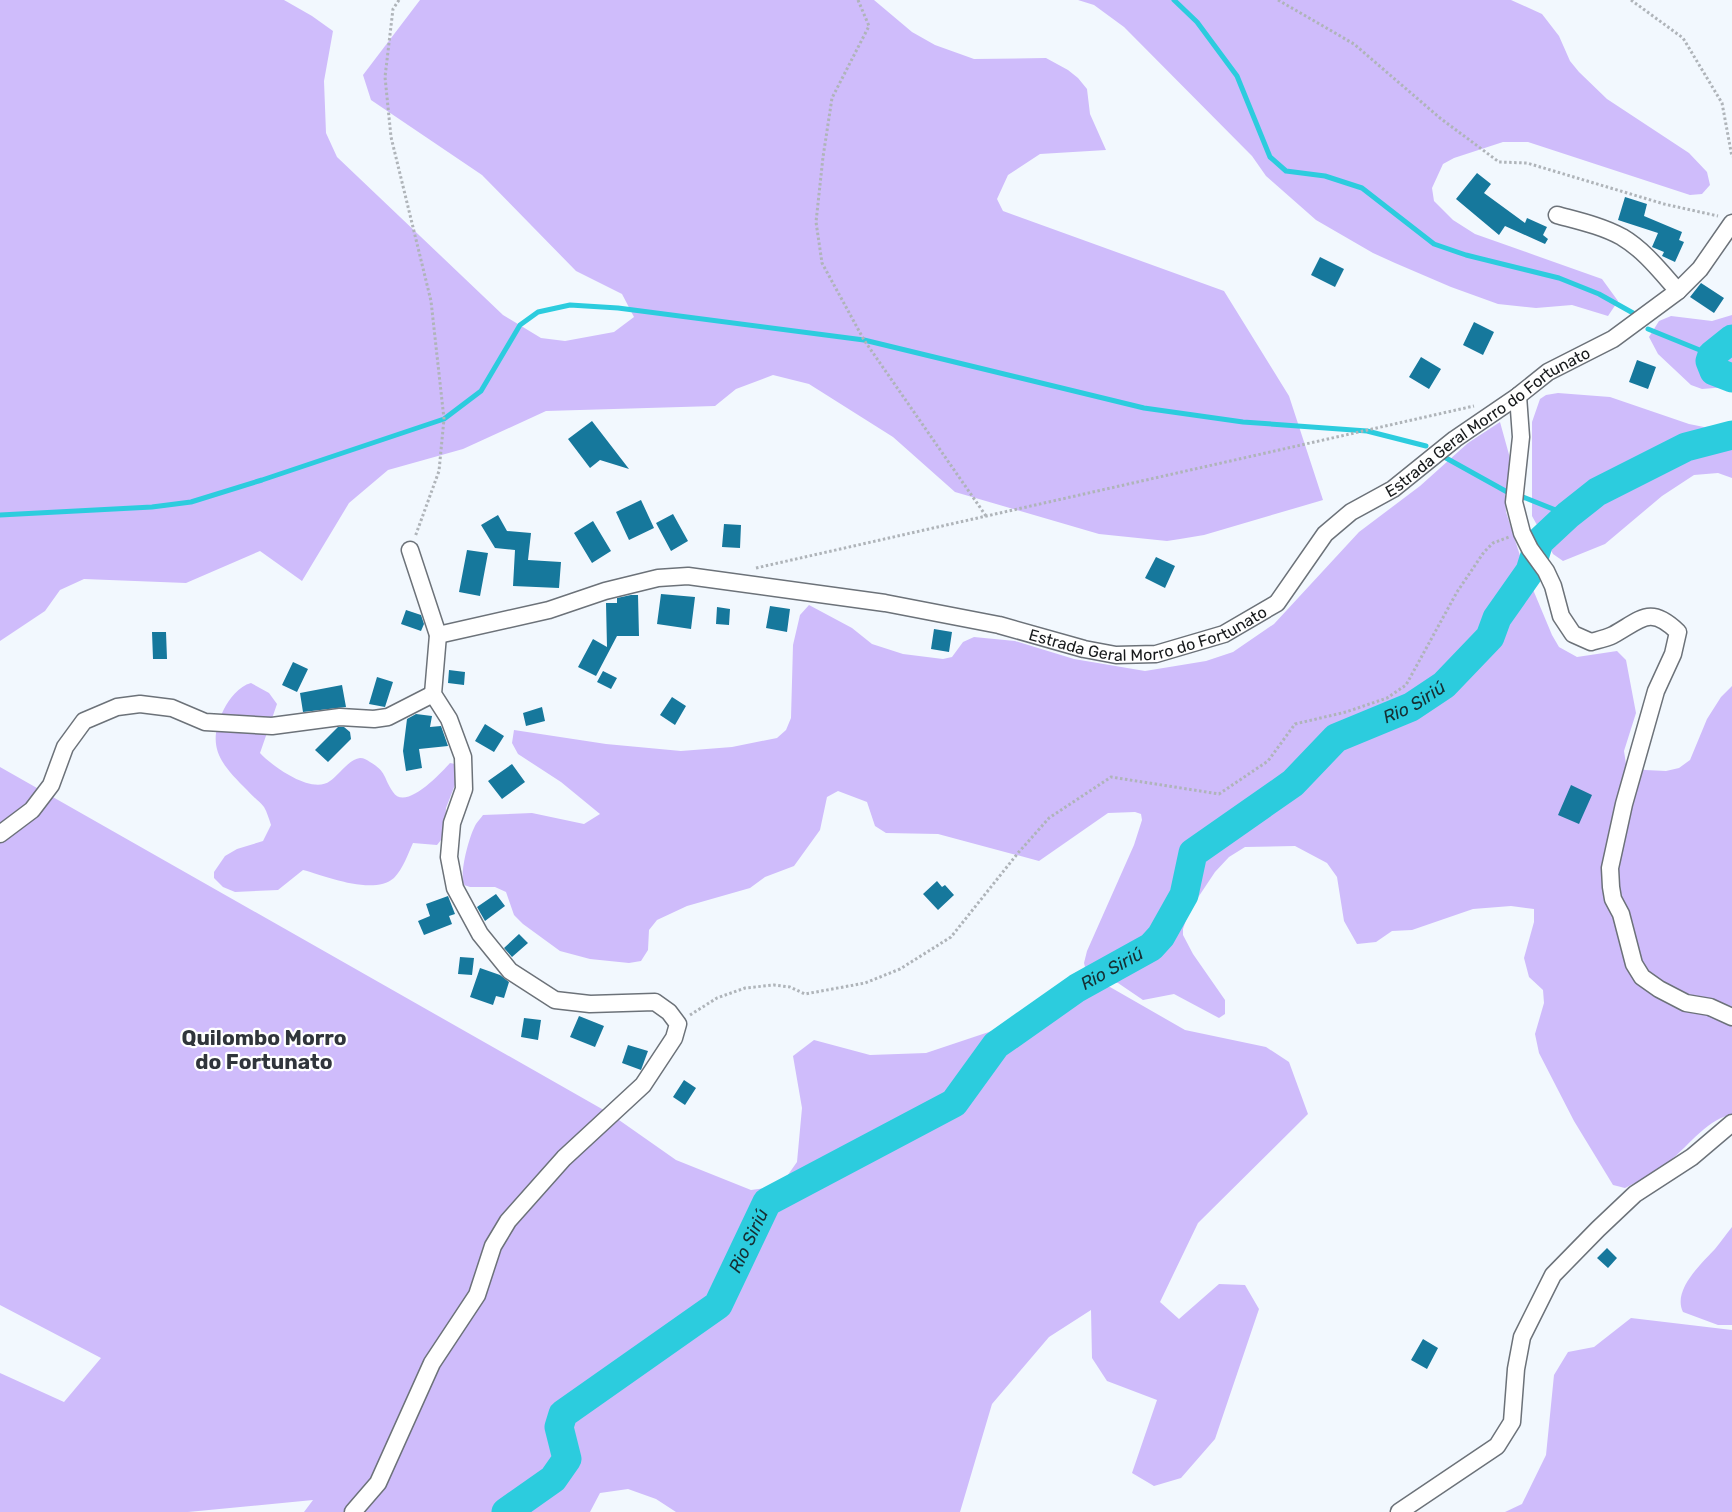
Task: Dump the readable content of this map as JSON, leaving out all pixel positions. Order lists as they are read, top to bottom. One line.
{"streets":{"street":["Estrada Geral Morro do Fortunato"]},"districts":["Quilombo Morro do Fortunato"],"water":["Rio Siriú"]}
